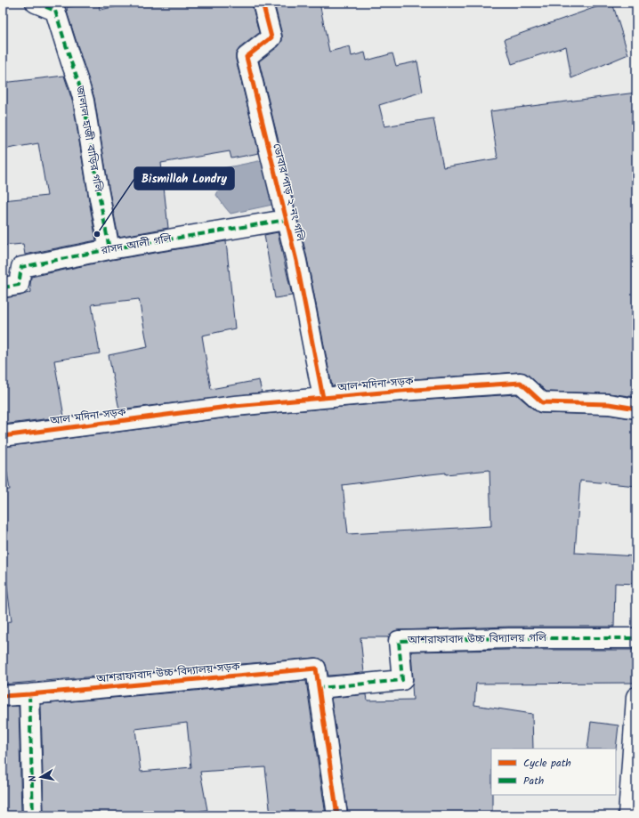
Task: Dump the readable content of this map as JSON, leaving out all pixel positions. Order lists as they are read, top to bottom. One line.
{"streets":{"street":["জালাল হাজী বাড়ির গলি","ডোবার পাড় ২ নং গলি","রাসদ আলী গলি","আল মদিনা সড়ক","আশরাফাবাদ উচ্চ বিদ্যালয় গলি","আশরাফাবাদ উচ্চ বিদ্যালয় সড়ক"]},"crossings":[["জালাল হাজী বাড়ির গলি","রাসদ আলী গলি"],["ডোবার পাড় ২ নং গলি","রাসদ আলী গলি"],["ডোবার পাড় ২ নং গলি","আল মদিনা সড়ক"],["আশরাফাবাদ উচ্চ বিদ্যালয় গলি","আশরাফাবাদ উচ্চ বিদ্যালয় সড়ক"]],"places":["Bismillah Londry"],"legend":["Cycle path","Path"],"north":"left"}
